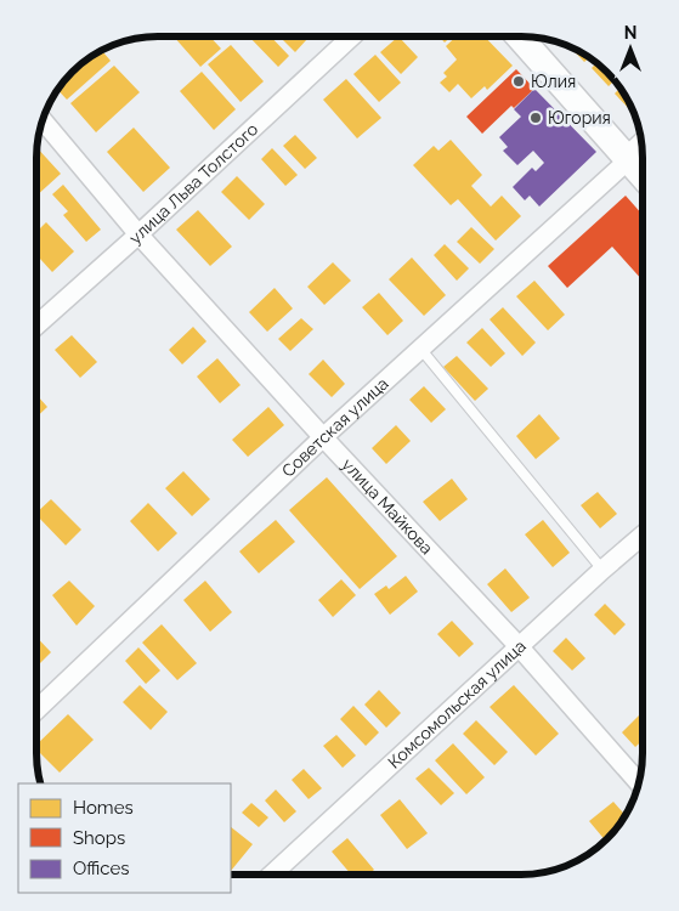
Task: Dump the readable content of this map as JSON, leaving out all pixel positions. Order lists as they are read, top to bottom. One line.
{"streets":{"main road":["Советская улица"],"street":["улица Льва Толстого","улица Майкова","Комсомольская улица"]},"crossings":[["улица Льва Толстого","улица Майкова"],["Советская улица","улица Майкова"],["улица Майкова","Комсомольская улица"]],"places":["Юлия","Югория"],"legend":["Homes","Shops","Offices"],"north":"top"}
